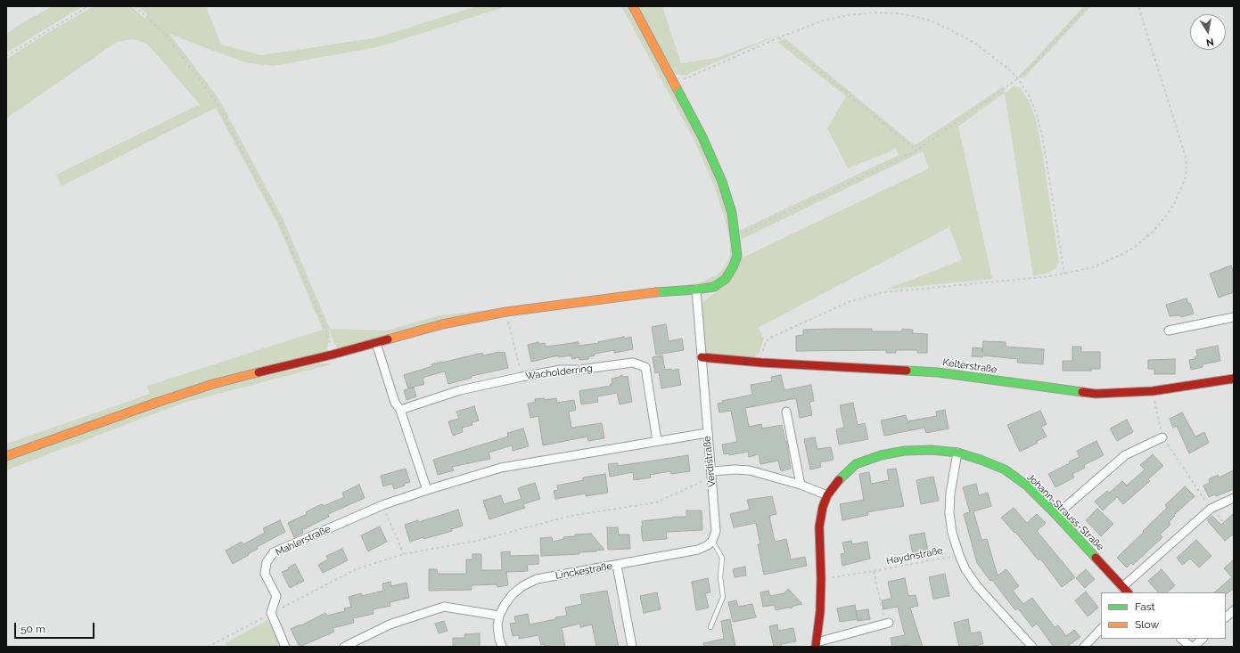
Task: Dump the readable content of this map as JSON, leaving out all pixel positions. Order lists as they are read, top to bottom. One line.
{"streets":{"street":["Kelterstraße","Wacholderring","Verdistraße","Johann-Strauss-Straße","Mahlerstraße","Linckestraße"],"path":["Haydnstraße"]},"crossings":[["Kelterstraße","Verdistraße"],["Verdistraße","Linckestraße"],["Johann-Strauss-Straße","Haydnstraße"]],"legend":["Fast","Slow"],"scale_bar":"50 m","north":"bottom"}
